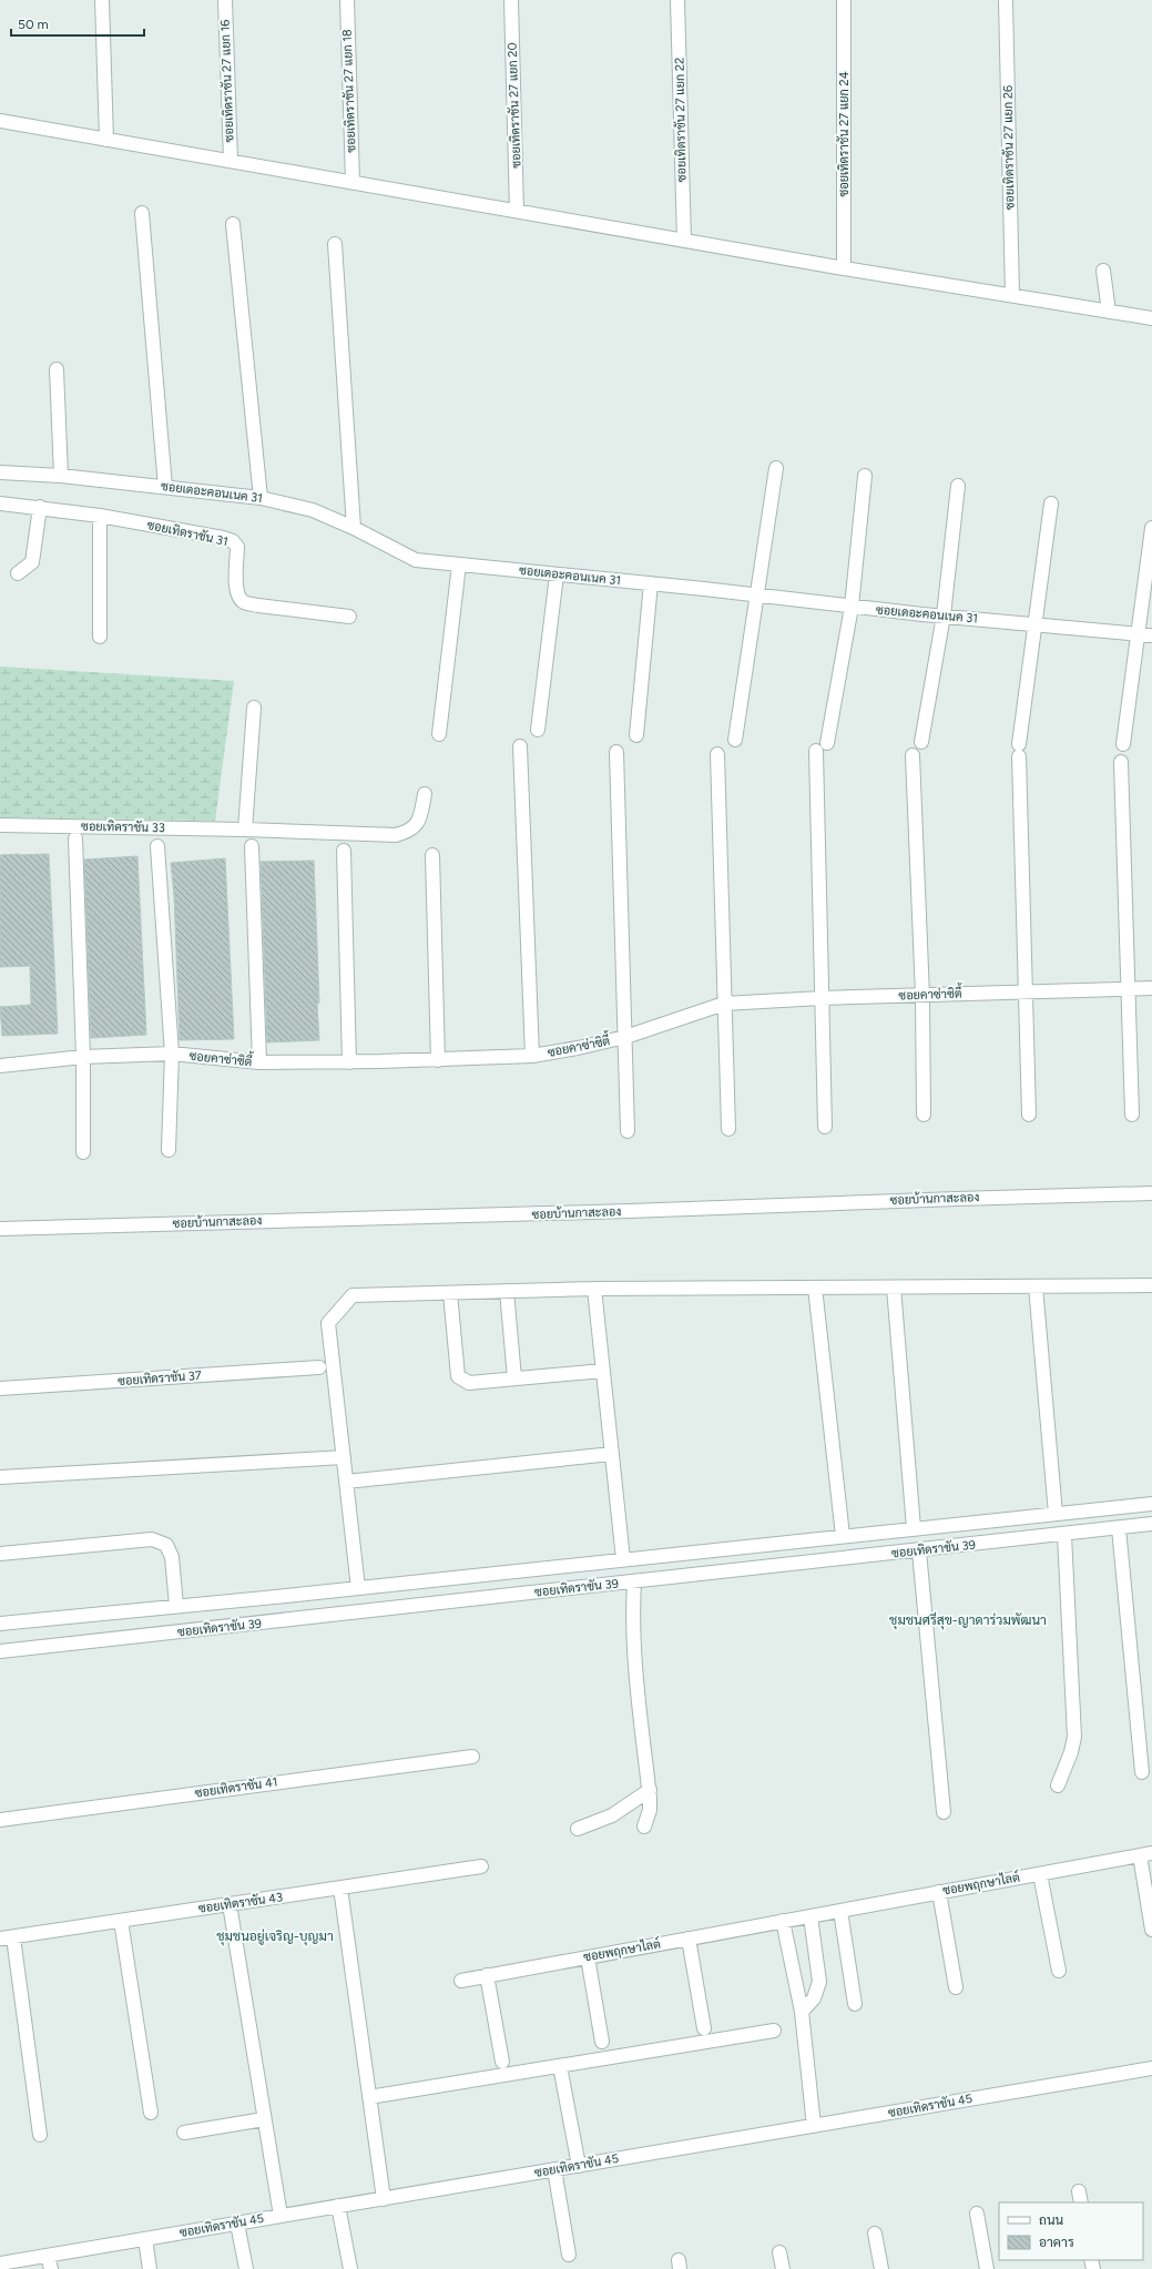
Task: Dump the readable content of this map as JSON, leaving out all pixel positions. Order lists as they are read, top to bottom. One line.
{"streets":{"street":["ซอยเทิดราชัน 27 แยก 16","ซอยเทิดราชัน 27 แยก 18","ซอยเทิดราชัน 27 แยก 20","ซอยเทิดราชัน 27 แยก 22","ซอยเทิดราชัน 27 แยก 24","ซอยเทิดราชัน 27 แยก 26","ซอยเดอะคอนเนค 31","ซอยเทิดราชัน 31","ซอยเทิดราชัน 33","ซอยคาซ่าซิตี้","ซอยบ้านกาสะลอง","ซอยเทิดราชัน 37","ซอยเทิดราชัน 39","ซอยเทิดราชัน 41","ซอยพฤกษาไลต์","ซอยเทิดราชัน 43","ซอยเทิดราชัน 45"]},"districts":["ชุมชนศรีสุข-ญาดาร่วมพัฒนา","ชุมชนอยู่เจริญ-บุญมา"],"legend":["ถนน","อาคาร"],"scale_bar":"50 m"}
